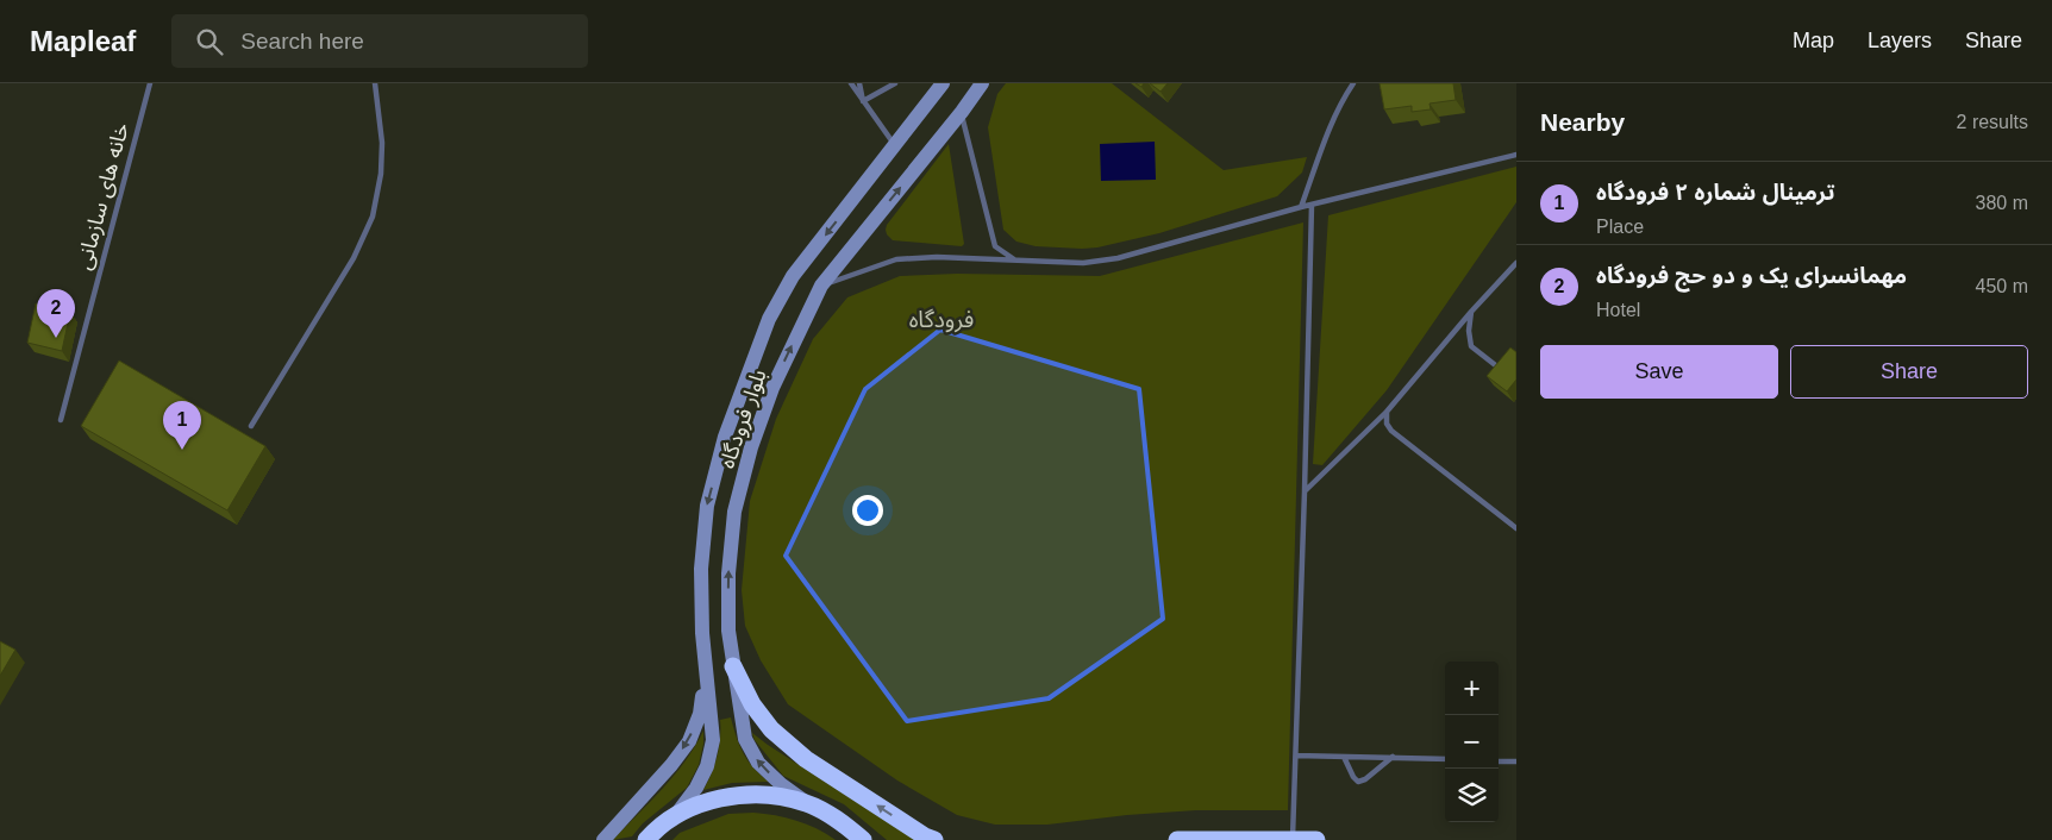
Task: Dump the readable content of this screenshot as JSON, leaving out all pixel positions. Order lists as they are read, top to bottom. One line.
{"streets":{"street":["بلوار فرودگاه"],"lane":["خانه های سازمانی"]},"districts":["فرودگاه"],"page":{"header":"Mapleaf","search":"Search here","nav":["Map","Layers","Share"],"heading":["Nearby","2 results"],"list":[{"mark":"1","name":"ترمينال شماره ۲ فرودگاه","note":"Place","value":"380 m"},{"mark":"2","name":"مهمانسرای یک و دو حج فرودگاه","note":"Hotel","value":"450 m"}],"pins":["2","1"],"buttons":["Save","Share"],"map_buttons":["+","−"]}}
